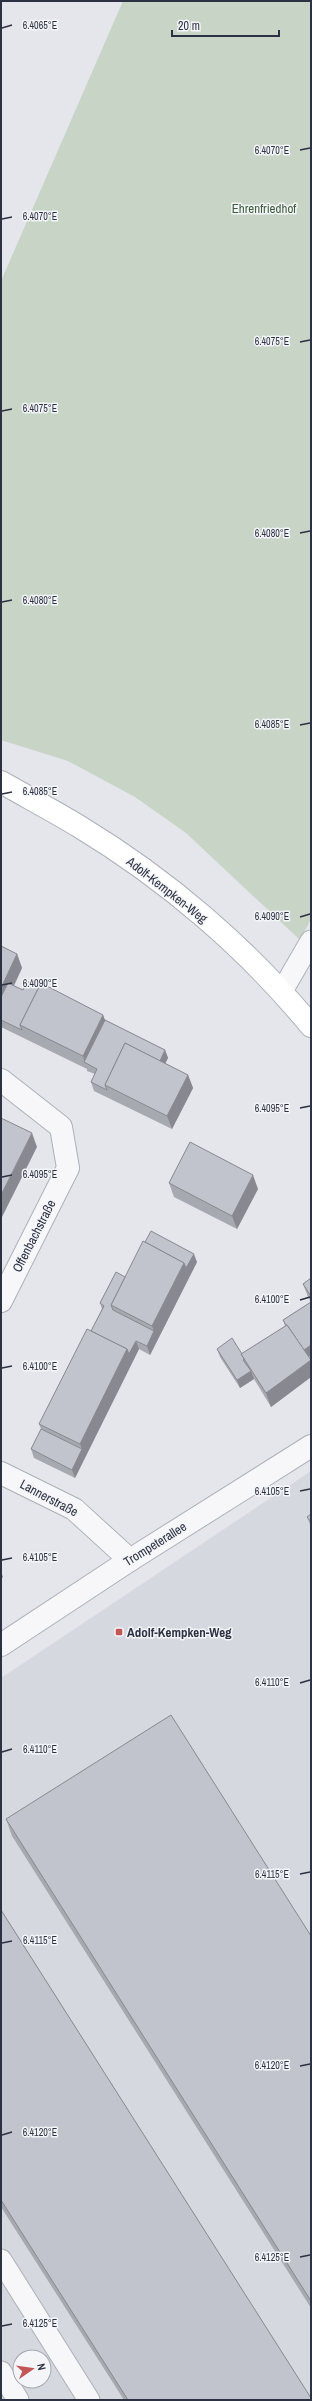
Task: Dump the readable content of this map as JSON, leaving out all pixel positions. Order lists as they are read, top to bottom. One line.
{"streets":{"main road":["Adolf-Kempken-Weg"],"street":["Offenbachstraße","Lannerstraße","Trompeterallee"]},"crossings":[["Lannerstraße","Trompeterallee"]],"parks":["Ehrenfriedhof"],"places":{"transit":["Adolf-Kempken-Weg"]},"scale_bar":"20 m","north":"right","coordinates":["6.4065°E","6.4070°E","6.4075°E","6.4080°E","6.4085°E","6.4090°E","6.4095°E","6.4100°E","6.4105°E","6.4110°E","6.4115°E","6.4120°E","6.4125°E"]}
